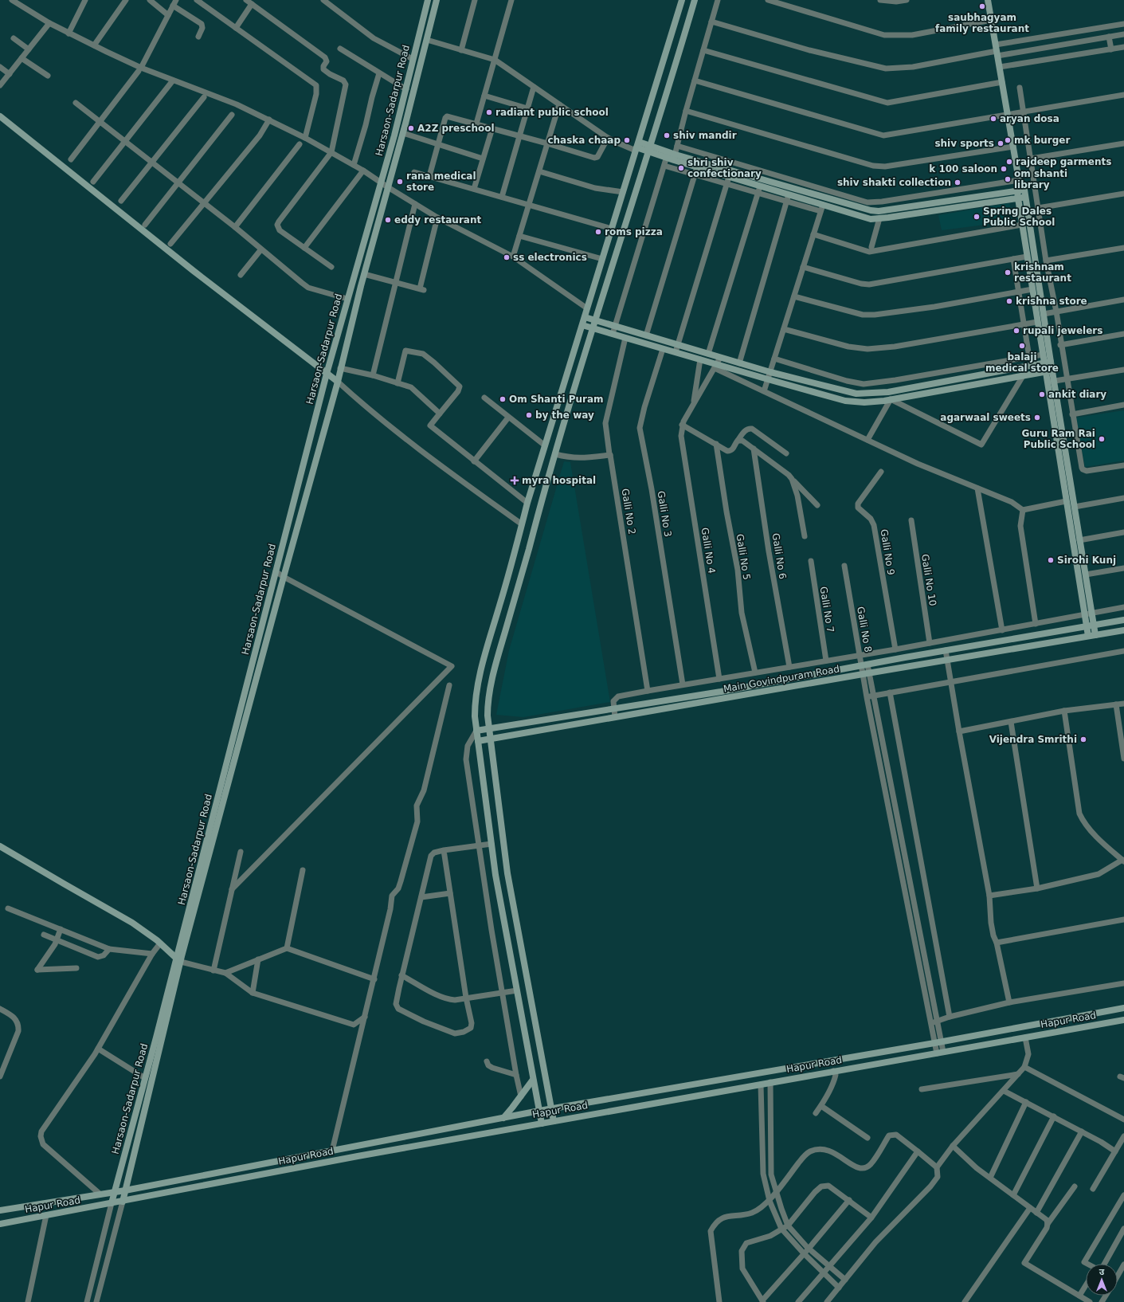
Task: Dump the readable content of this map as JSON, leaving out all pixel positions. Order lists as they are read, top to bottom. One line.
{"streets":{"street":["Harsaon-Sadarpur Road","Galli No 2","Galli No 3","Galli No 4","Galli No 9","Galli No 6","Galli No 5","Galli No 10","Galli No 7","Galli No 8","Main Govindpuram Road","Hapur Road"]},"crossings":[["Harsaon-Sadarpur Road","Hapur Road"],["Galli No 8","Main Govindpuram Road"]],"places":{"other":["saubhagyam family restaurant","radiant public school","aryan dosa","A2Z preschool","shiv mandir","chaska chaap","mk burger","shiv sports","rajdeep garments","shri shiv confectionary","k 100 saloon","om shanti library","rana medical store","shiv shakti collection","Spring Dales Public School","eddy restaurant","roms pizza","ss electronics","krishnam restaurant","krishna store","rupali jewelers","balaji medical store","ankit diary","Om Shanti Puram","by the way","agarwaal sweets","Guru Ram Rai Public School","Sirohi Kunj","Vijendra Smrithi"],"health":["myra hospital"]},"north":"top"}
